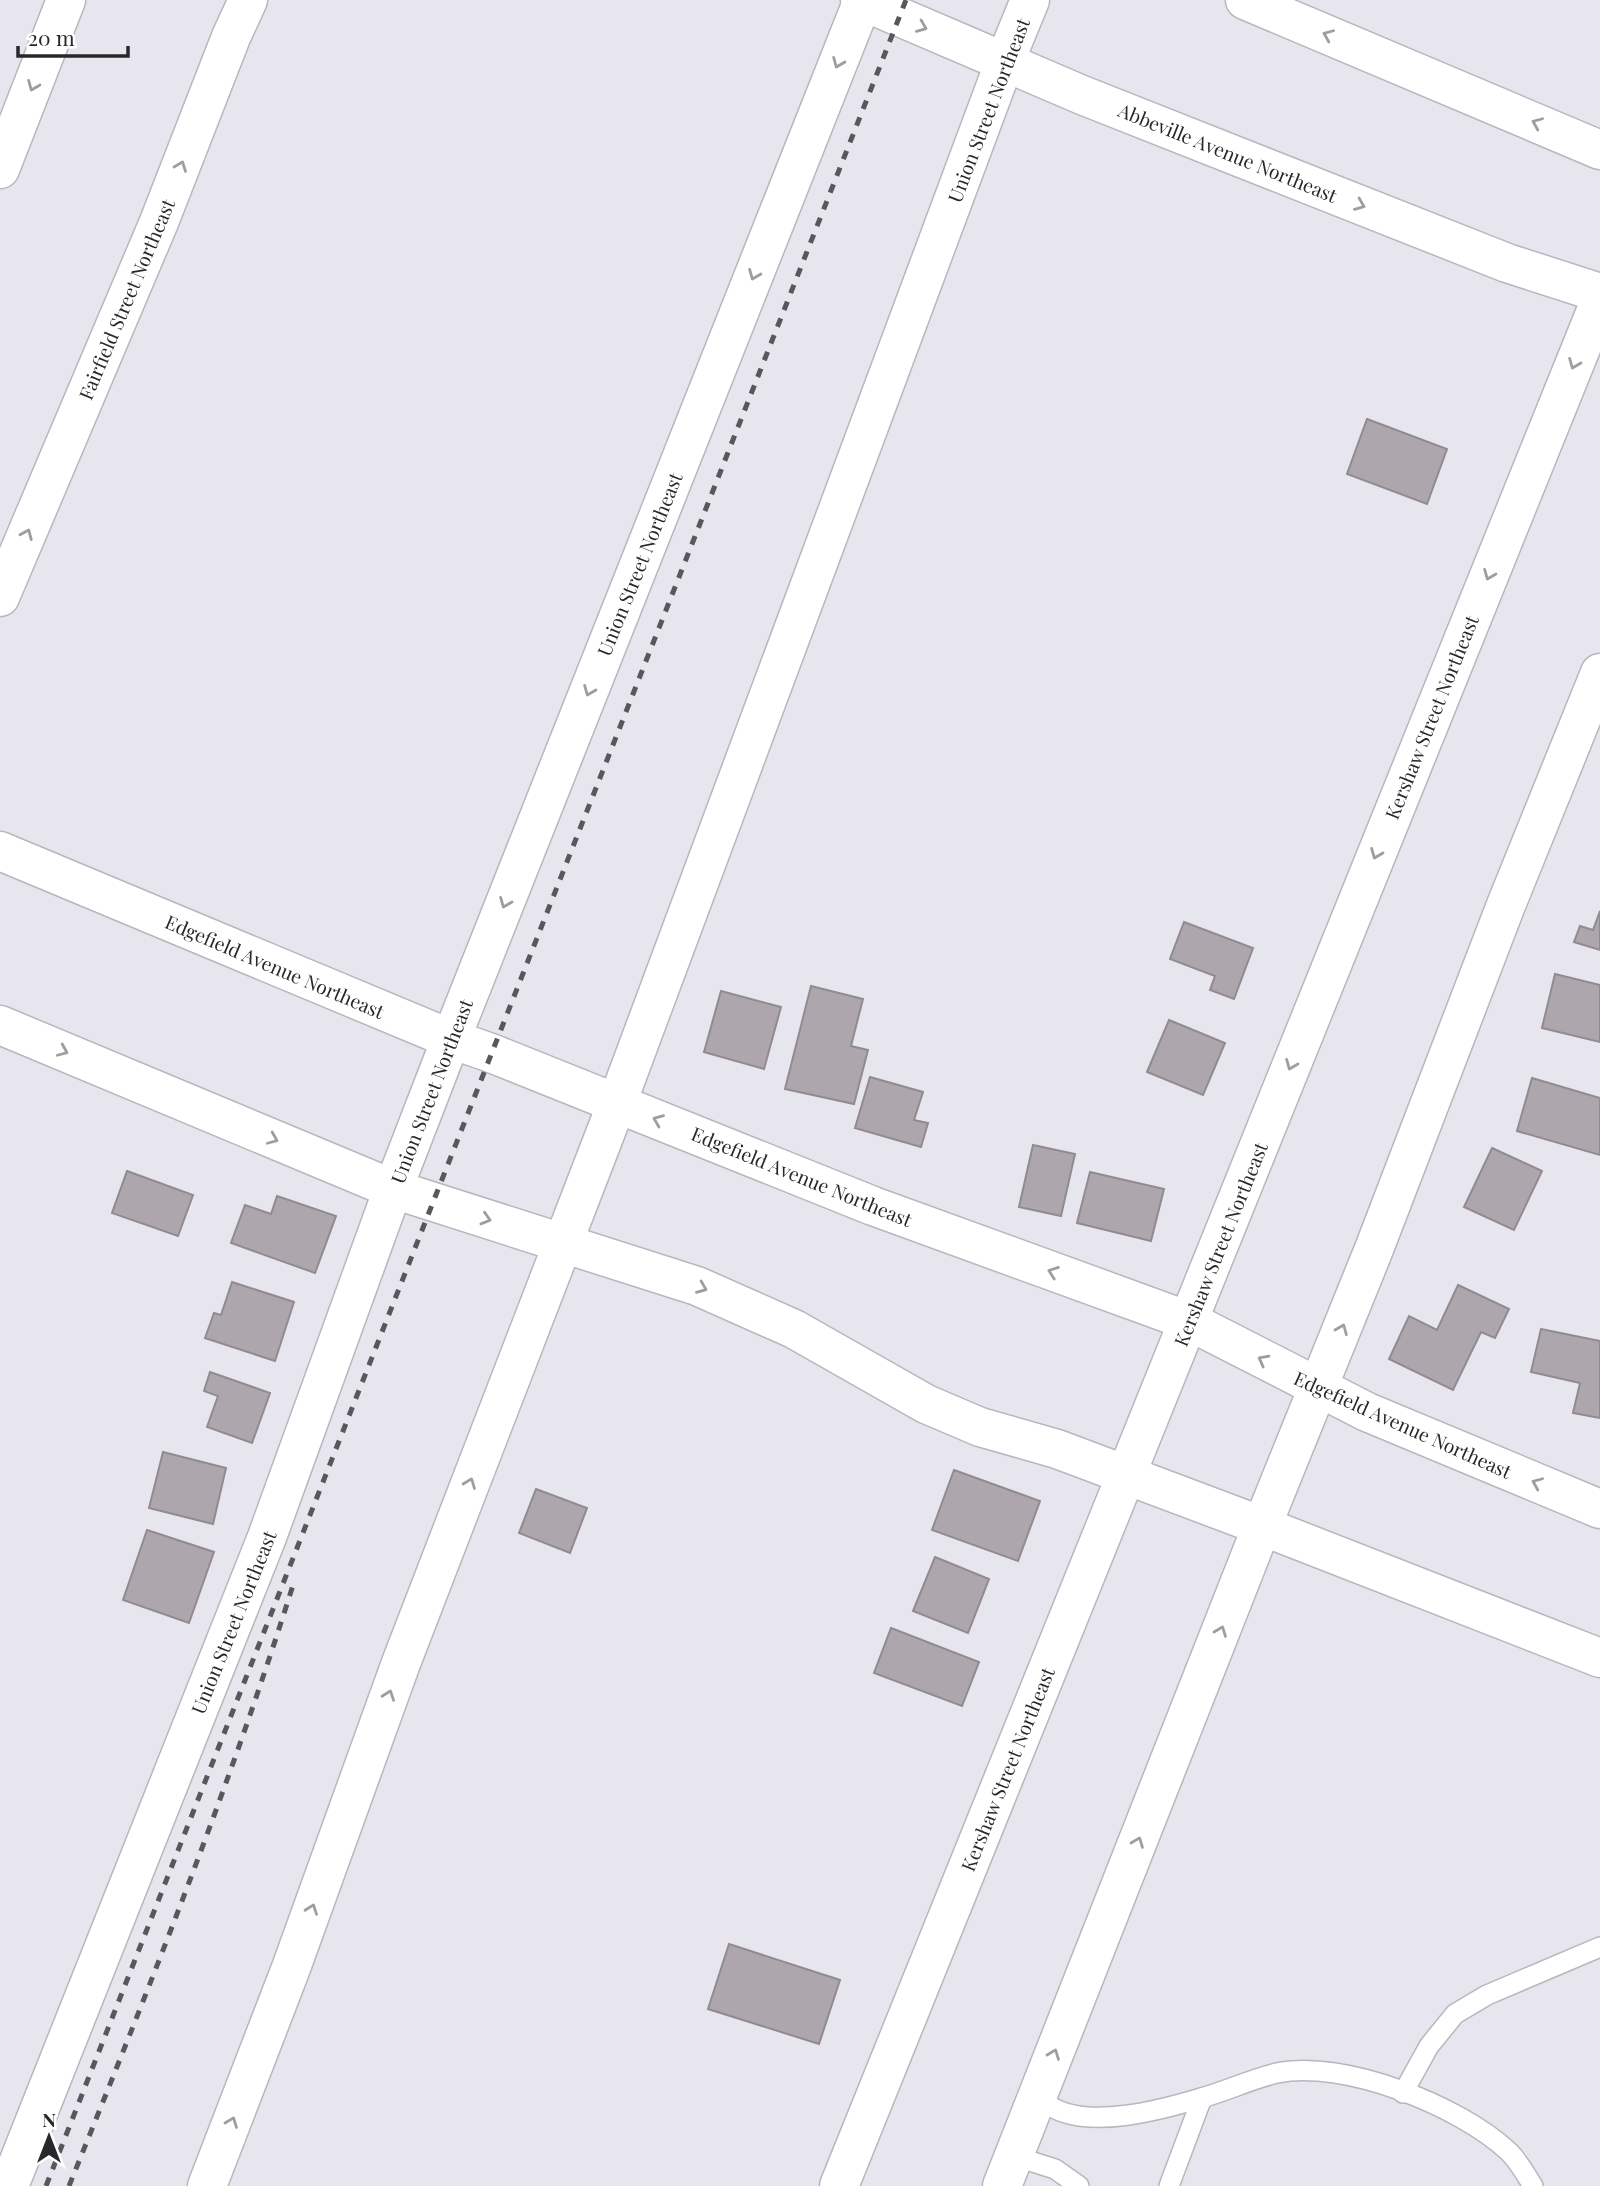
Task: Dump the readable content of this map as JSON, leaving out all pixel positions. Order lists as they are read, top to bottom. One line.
{"streets":{"street":["Union Street Northeast","Abbeville Avenue Northeast","Fairfield Street Northeast","Kershaw Street Northeast","Edgefield Avenue Northeast"]},"crossings":[["Union Street Northeast","Abbeville Avenue Northeast"],["Union Street Northeast","Edgefield Avenue Northeast"],["Kershaw Street Northeast","Edgefield Avenue Northeast"]],"one_way":["Fairfield Street Northeast"],"scale_bar":"20 m","north":"top"}
